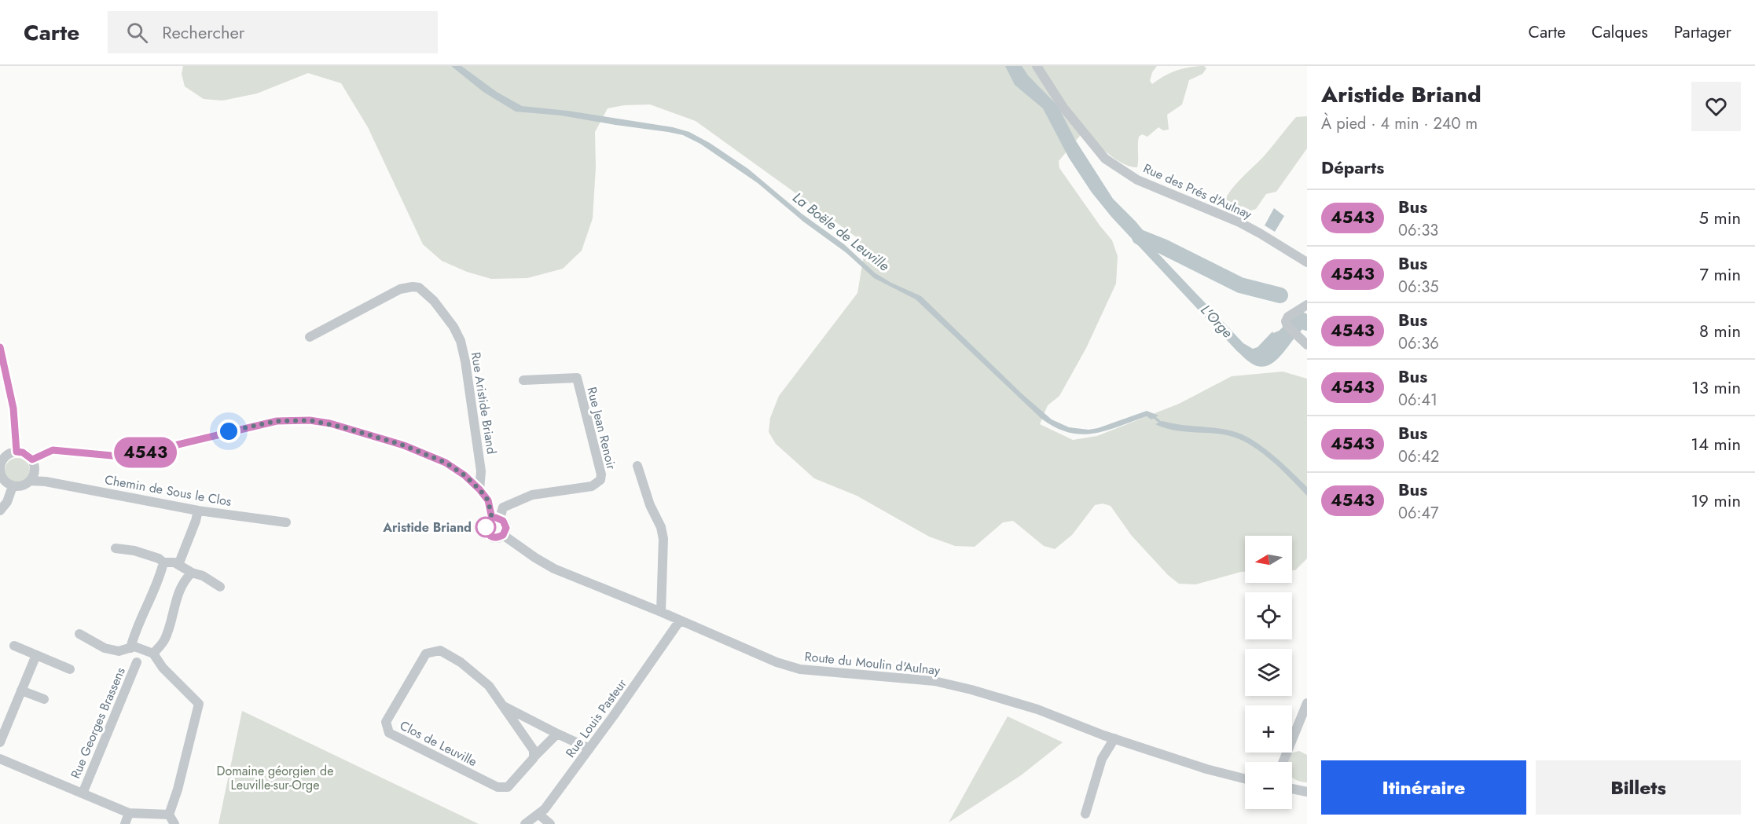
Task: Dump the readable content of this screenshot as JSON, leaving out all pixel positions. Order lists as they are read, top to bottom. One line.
{"streets":{"street":["Rue des Prés d'Aulnay","Rue Aristide Briand","Rue Jean Renoir","Chemin de Sous le Clos","Route du Moulin d'Aulnay","Rue Louis Pasteur","Rue Georges Brassens","Clos de Leuville"]},"crossings":[["Rue Aristide Briand","Rue Jean Renoir"],["Rue Aristide Briand","Chemin de Sous le Clos"],["Rue Aristide Briand","Route du Moulin d'Aulnay"],["Rue Jean Renoir","Route du Moulin d'Aulnay"],["Route du Moulin d'Aulnay","Rue Louis Pasteur"],["Rue Louis Pasteur","Clos de Leuville"]],"water":["La Boële de Leuville","L'Orge"],"parks":["Domaine géorgien de Leuville-sur-Orge"],"places":["Aristide Briand"],"lines":["bus line 4543"],"north":"left","page":{"header":"Carte","search":"Rechercher","nav":["Carte","Calques","Partager"],"on_map":"4543","heading":[["Aristide Briand","À pied · 4 min · 240 m"],"Départs"],"list":[{"mark":"4543","name":"Bus","note":"06:33","value":"5 min"},{"mark":"4543","name":"Bus","note":"06:35","value":"7 min"},{"mark":"4543","name":"Bus","note":"06:36","value":"8 min"},{"mark":"4543","name":"Bus","note":"06:41","value":"13 min"},{"mark":"4543","name":"Bus","note":"06:42","value":"14 min"},{"mark":"4543","name":"Bus","note":"06:47","value":"19 min"}],"map_buttons":["+","−"],"buttons":["Itinéraire","Billets"]}}
